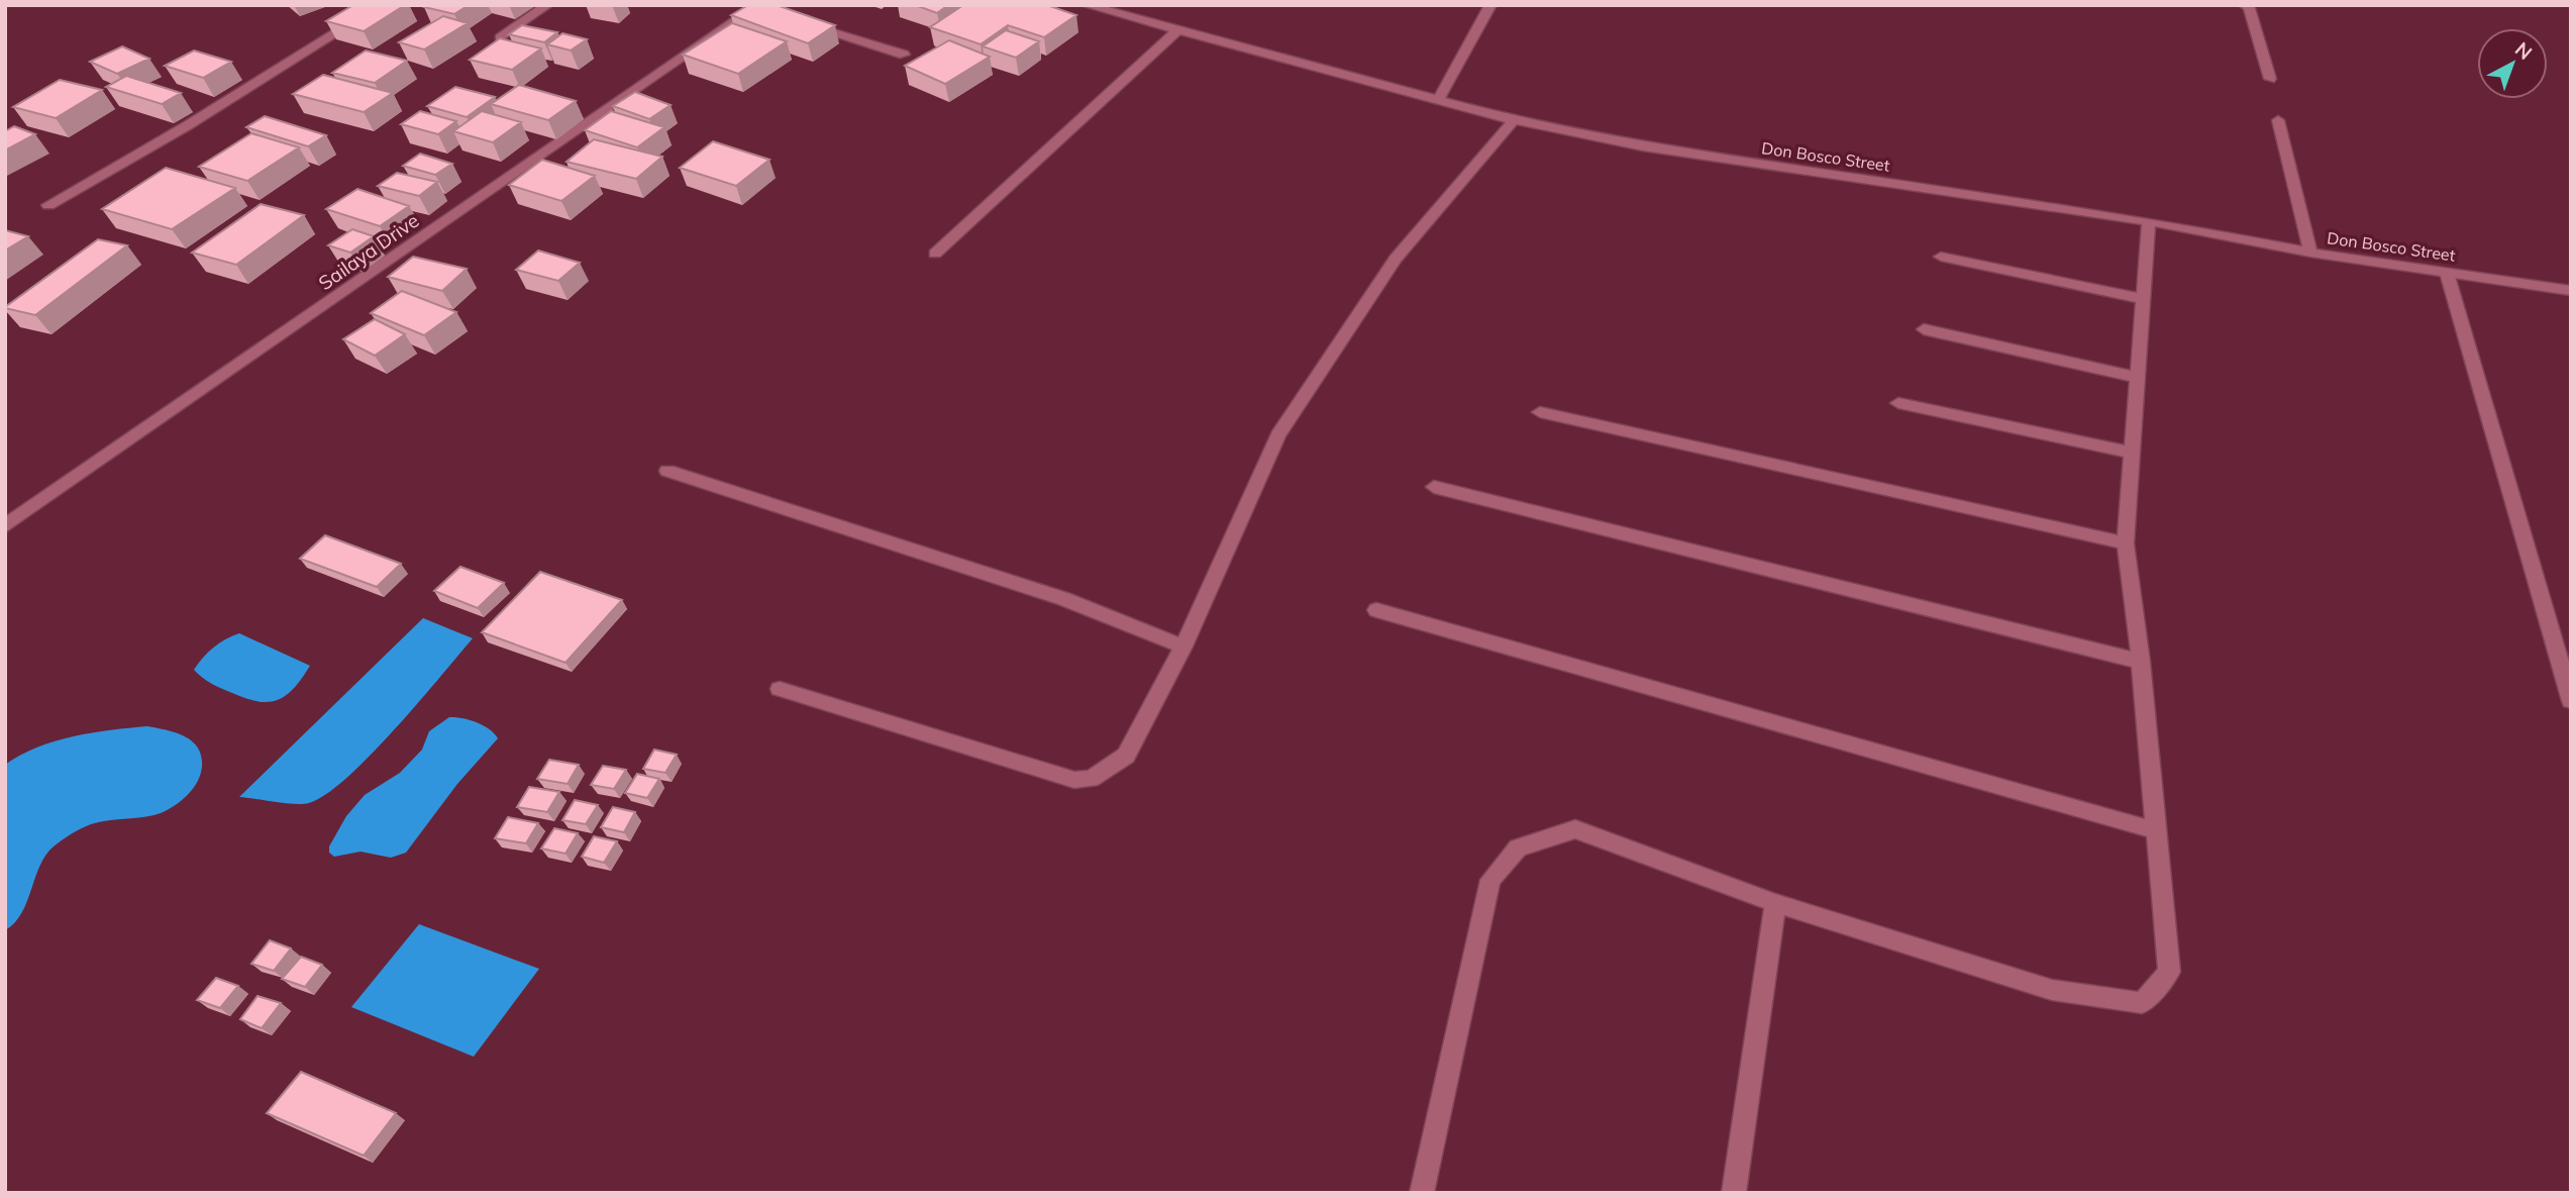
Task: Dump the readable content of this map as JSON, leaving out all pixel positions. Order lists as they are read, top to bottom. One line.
{"streets":{"street":["Don Bosco Street","Sailaya Drive"]},"north":"top right"}
